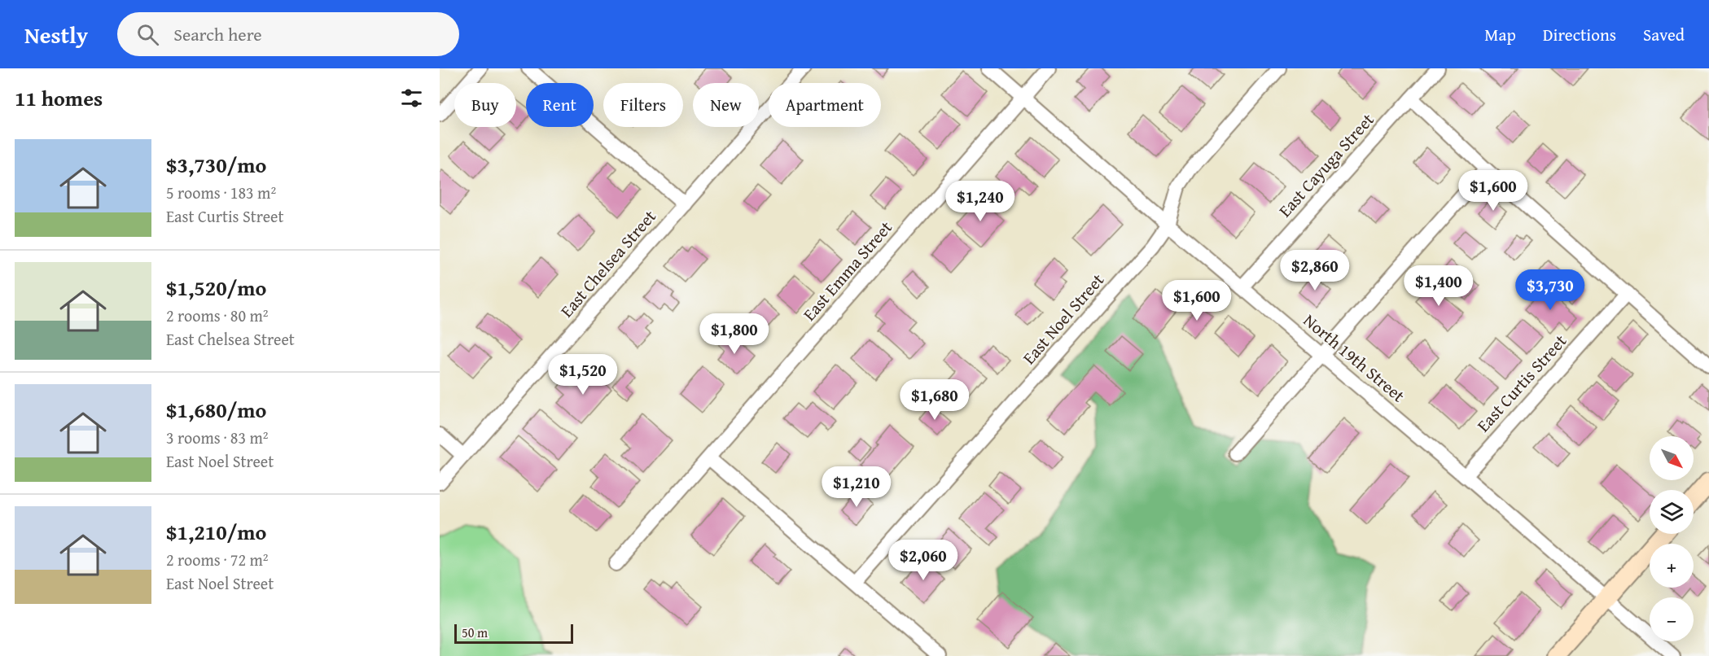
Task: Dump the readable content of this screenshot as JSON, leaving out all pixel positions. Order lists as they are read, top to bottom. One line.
{"streets":{"street":["East Cayuga Street","East Chelsea Street","East Emma Street","East Noel Street","North 19th Street","East Curtis Street"]},"crossings":[["East Cayuga Street","North 19th Street"],["East Emma Street","North 19th Street"],["East Noel Street","North 19th Street"],["North 19th Street","East Curtis Street"]],"scale_bar":"50 m","north":"bottom right","page":{"header":"Nestly","search":"Search here","nav":["Map","Directions","Saved"],"heading":"11 homes","chip":["Buy","Rent","Filters","New","Apartment"],"list":[{"name":"$3,730/mo","note":"5 rooms · 183 m² · East Curtis Street"},{"name":"$1,520/mo","note":"2 rooms · 80 m² · East Chelsea Street"},{"name":"$1,680/mo","note":"3 rooms · 83 m² · East Noel Street"},{"name":"$1,210/mo","note":"2 rooms · 72 m² · East Noel Street"}],"price":["$1,600","$1,240","$2,860","$1,400","$3,730","$1,600","$1,800","$1,520","$1,680","$1,210","$2,060"],"map_buttons":["+","−"],"scale":"50 m"}}
